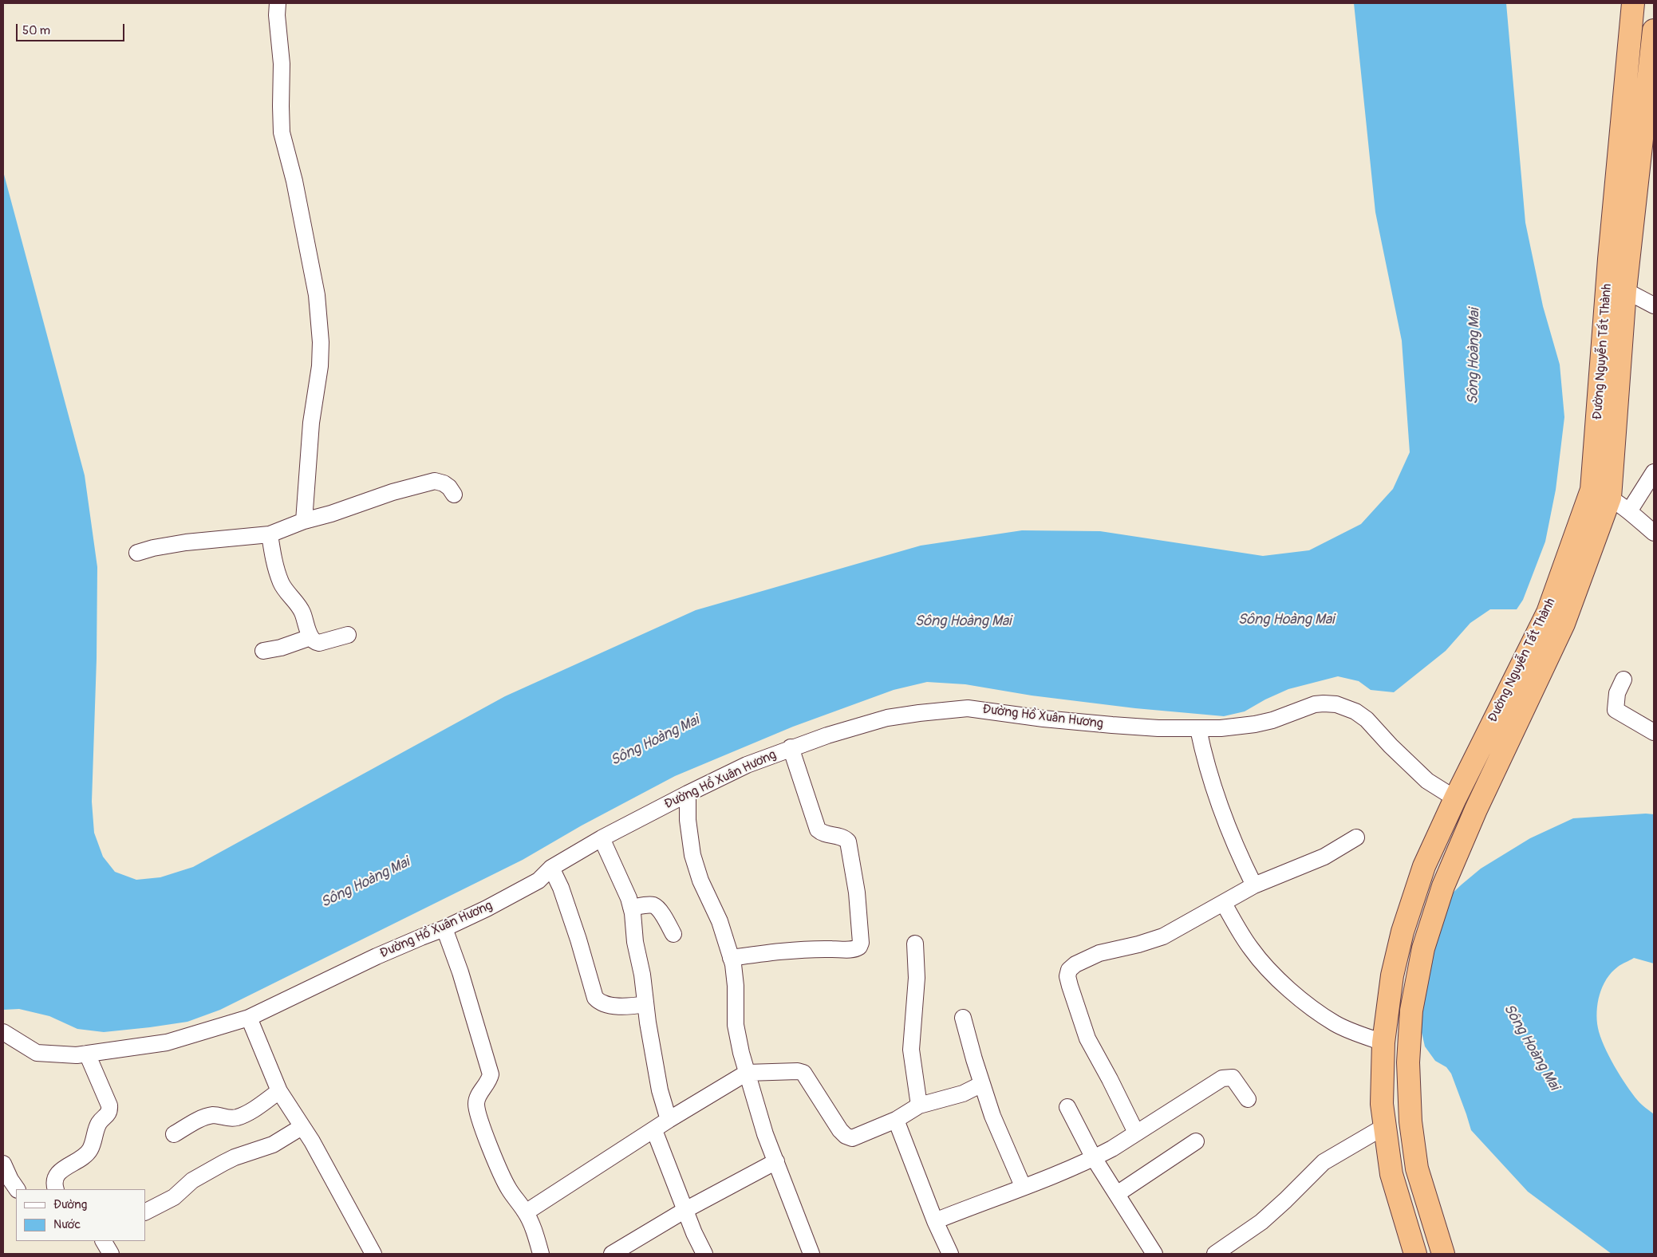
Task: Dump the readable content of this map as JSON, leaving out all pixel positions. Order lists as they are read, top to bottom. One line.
{"streets":{"highway":["Đường Nguyễn Tất Thành"],"street":["Đường Hồ Xuân Hương"]},"crossings":[["Đường Nguyễn Tất Thành","Đường Hồ Xuân Hương"]],"water":["Sông Hoàng Mai"],"legend":["Đường","Nước"],"scale_bar":"50 m"}
